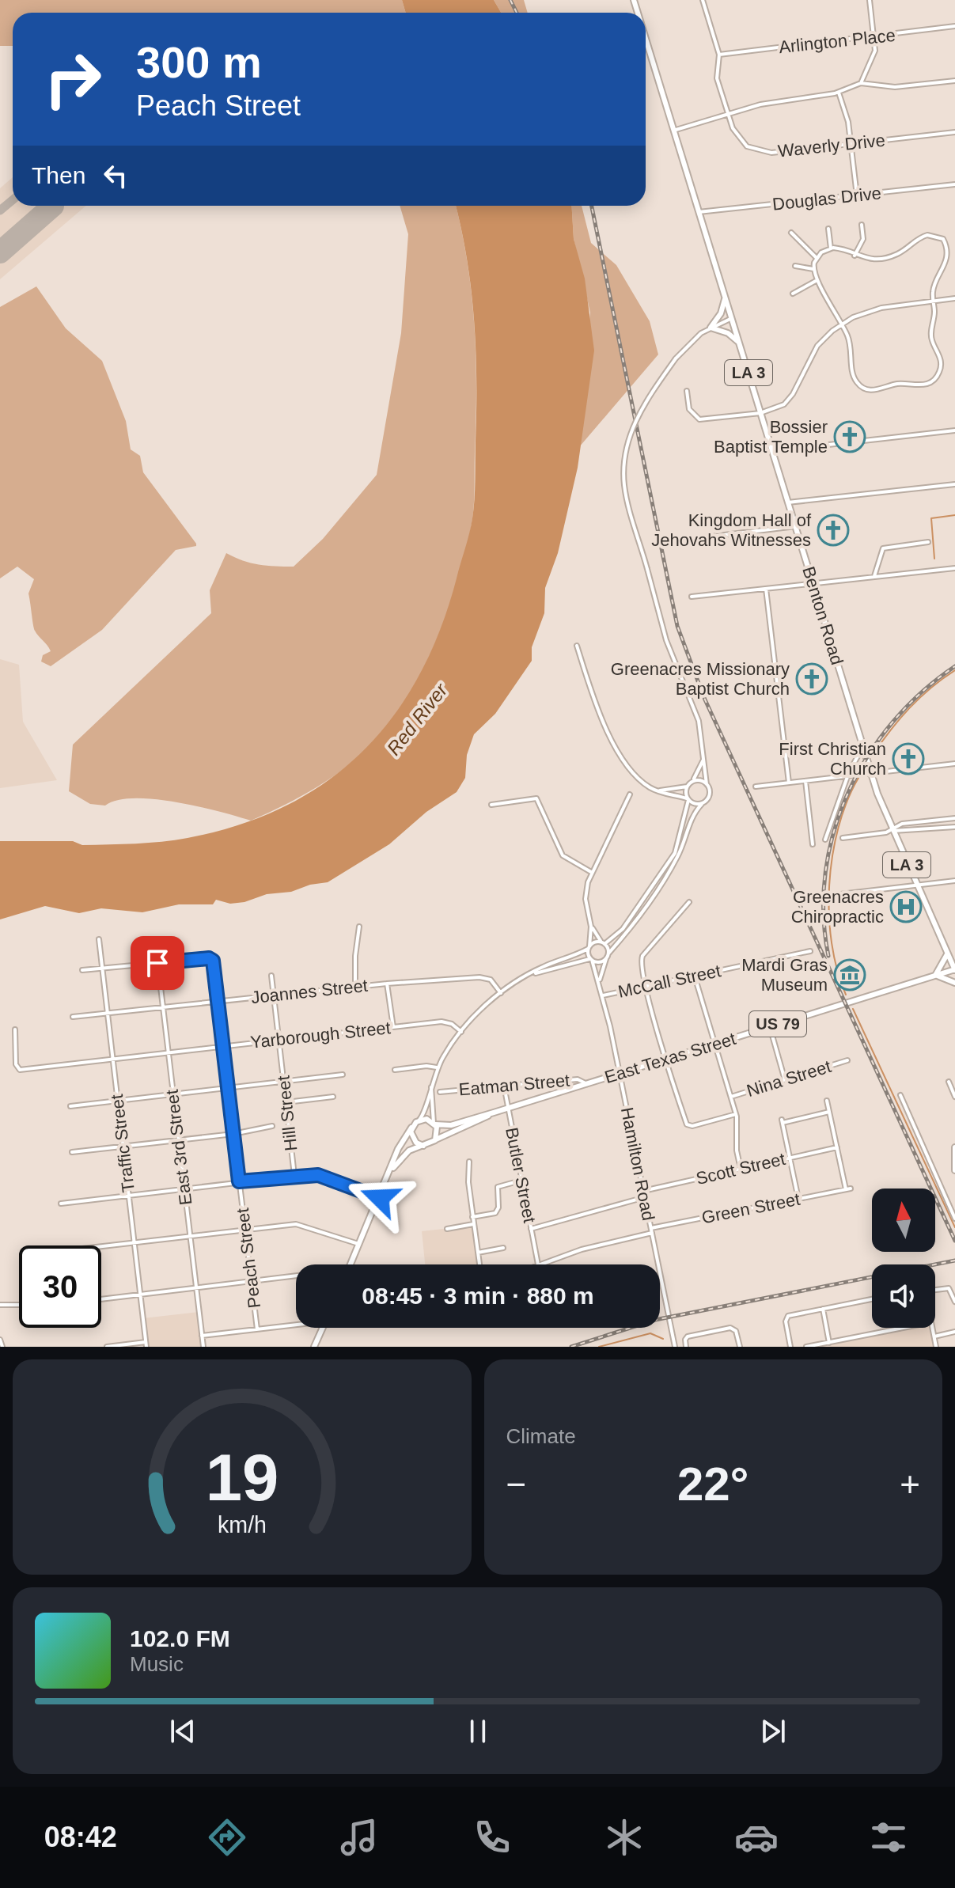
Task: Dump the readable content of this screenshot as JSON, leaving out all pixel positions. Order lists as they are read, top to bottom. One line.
{"streets":{"main road":["LA 3","Benton Road","US 79","East Texas Street"],"street":["Arlington Place","Waverly Drive","Douglas Drive","McCall Street","Joannes Street","Yarborough Street","Nina Street","Eatman Street","Hill Street","Traffic Street","East 3rd Street","Hamilton Road","Scott Street","Butler Street","Green Street","Peach Street"]},"crossings":[["Arlington Place","Waverly Drive"],["Douglas Drive","Benton Road"],["Benton Road","East Texas Street"],["McCall Street","Hamilton Road"],["Joannes Street","Hill Street"],["Joannes Street","Traffic Street"],["Joannes Street","East 3rd Street"],["Joannes Street","Peach Street"],["Yarborough Street","Hill Street"],["Yarborough Street","Traffic Street"],["Yarborough Street","East 3rd Street"],["Yarborough Street","Peach Street"],["East Texas Street","Nina Street"],["East Texas Street","Eatman Street"],["East Texas Street","Hamilton Road"],["East Texas Street","Butler Street"],["Eatman Street","Butler Street"],["East 3rd Street","Peach Street"],["Hamilton Road","Scott Street"],["Hamilton Road","Green Street"],["Scott Street","Green Street"],["Butler Street","Green Street"]],"water":["Red River"],"places":{"church":["Bossier Baptist Temple","Kingdom Hall of Jehovahs Witnesses","Greenacres Missionary Baptist Church","First Christian Church"],"hospital":["Greenacres Chiropractic"],"museum":["Mardi Gras Museum"]},"north":"top","page":{"turn":["300 m","Peach Street"],"then":"Then","limit":"30","trip":"08:45 · 3 min · 880 m","tile":"Climate","heat":["−","22°","+"],"song":["102.0 FM","Music"],"tabs":"08:42","gauge":["19","km/h"]}}
